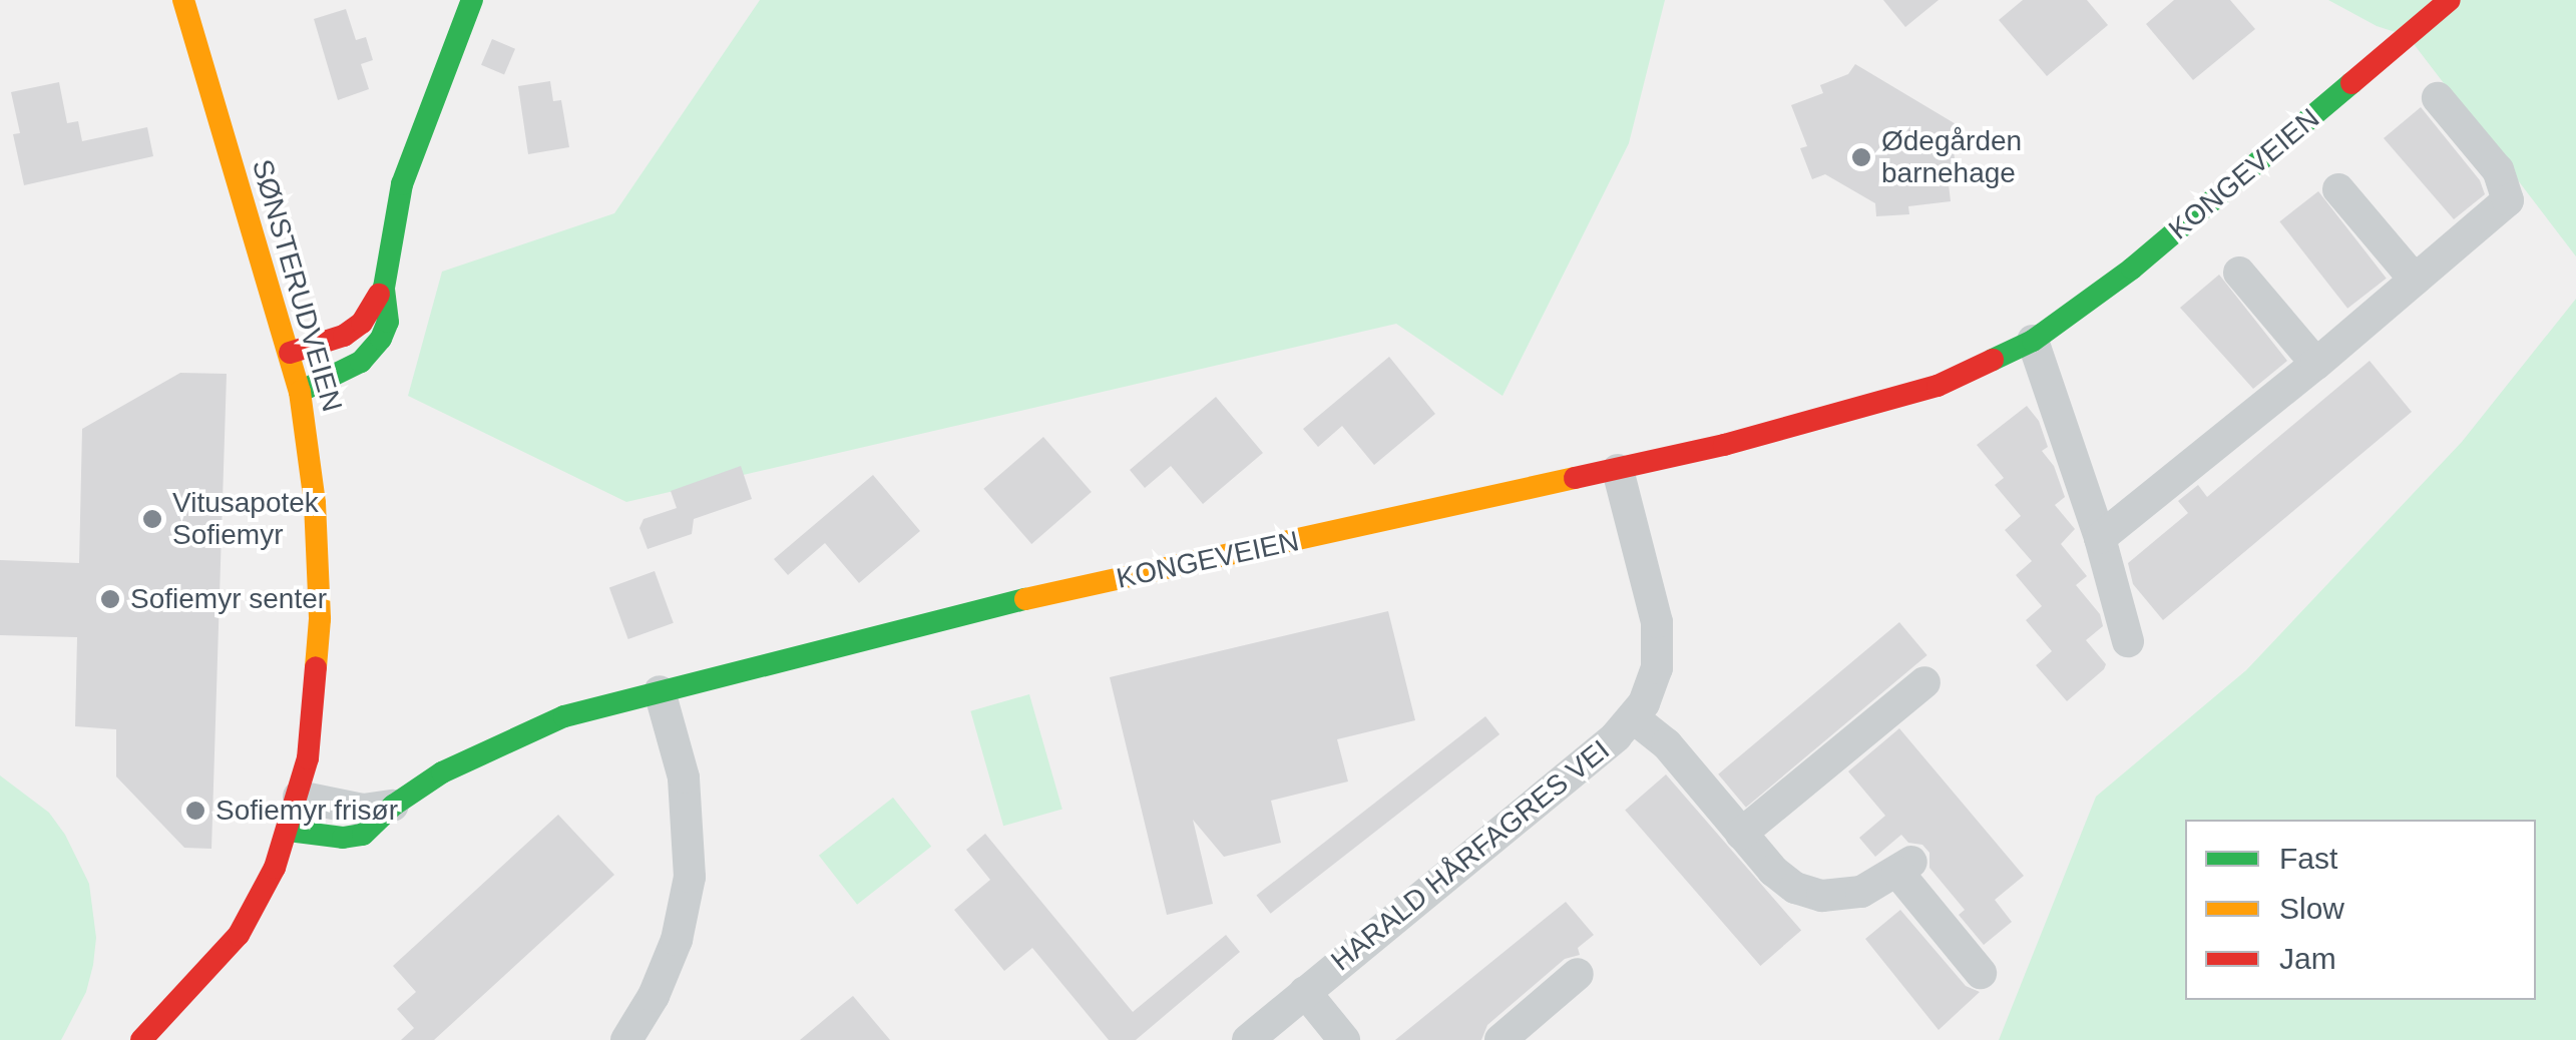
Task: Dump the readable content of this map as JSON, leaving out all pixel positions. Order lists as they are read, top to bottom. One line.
{"streets":{"street":["KONGEVEIEN","SØNSTERUDVEIEN","HARALD HÅRFAGRES VEI"]},"crossings":[["KONGEVEIEN","SØNSTERUDVEIEN"],["KONGEVEIEN","HARALD HÅRFAGRES VEI"]],"places":["Ødegården barnehage","Vitusapotek Sofiemyr","Sofiemyr senter","Sofiemyr frisør"],"legend":["Fast","Slow","Jam"]}
